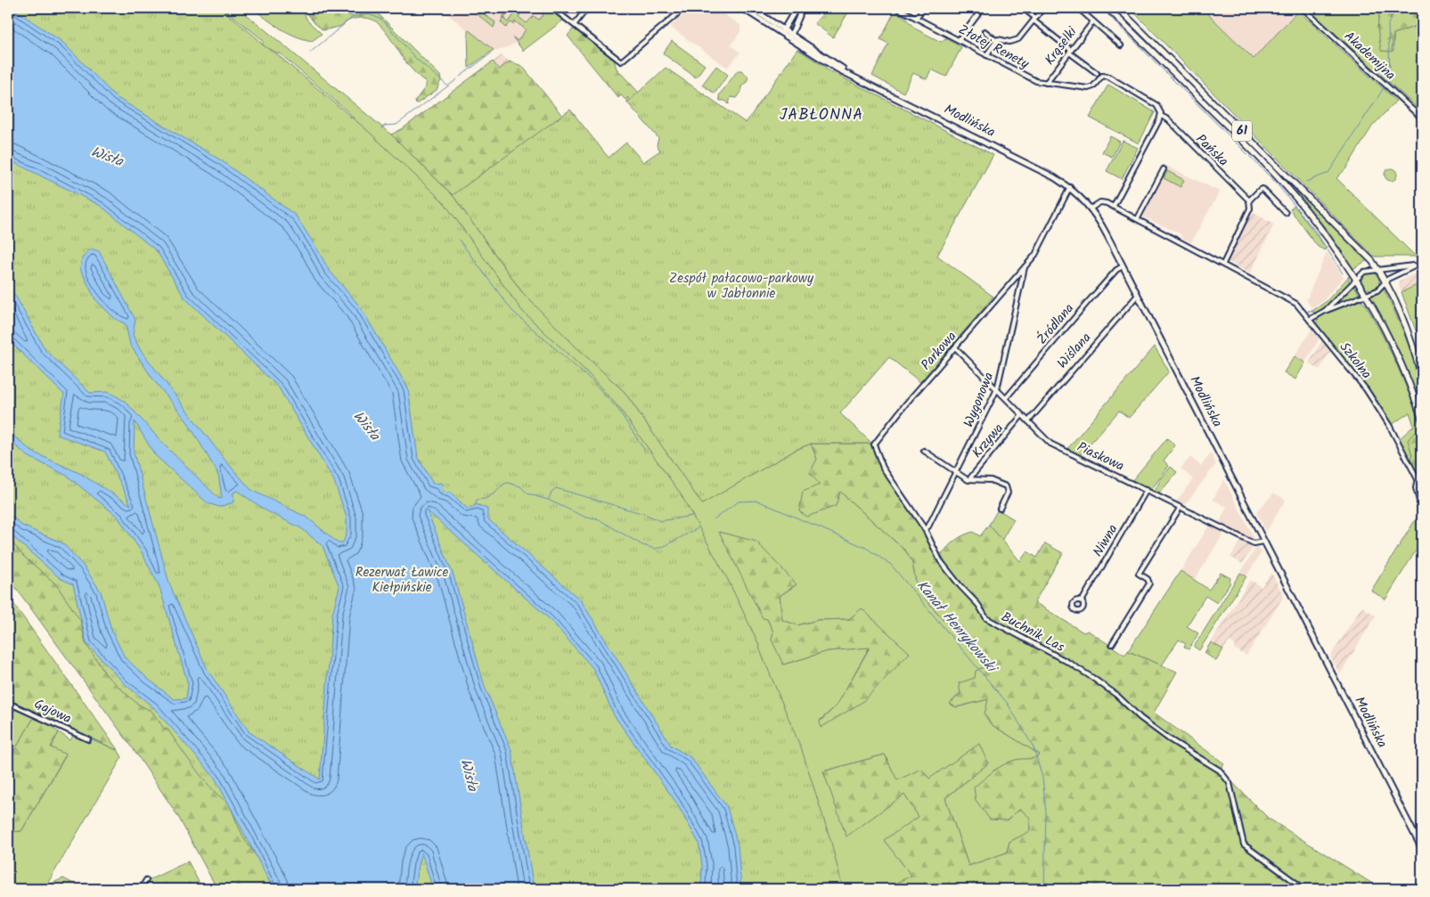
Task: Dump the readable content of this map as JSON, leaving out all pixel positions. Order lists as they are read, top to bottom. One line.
{"streets":{"main road":["Modlińska","61"],"street":["Krąselki","Złotej Renety","Akademijna","Pańska","Źródlana","Parkowa","Wiślana","Szkolna","Wygonowa","Krzywa","Piaskowa","Niwna","Buchnik Las","Gajowa"]},"crossings":[["Krąselki","Złotej Renety"],["Złotej Renety","Pańska"],["Modlińska","Źródlana"],["Modlińska","Parkowa"],["Modlińska","Wiślana"],["Modlińska","Piaskowa"],["Źródlana","Piaskowa"],["Parkowa","Wygonowa"],["Parkowa","Piaskowa"],["Parkowa","Buchnik Las"],["Wiślana","Piaskowa"],["Wygonowa","Krzywa"],["Wygonowa","Piaskowa"],["Wygonowa","Buchnik Las"],["Krzywa","Piaskowa"],["Piaskowa","Niwna"]],"districts":["JABŁONNA"],"water":["Wisła","Kanał Henrykowski"],"parks":["Zespół pałacowo-parkowy w Jabłonnie","Rezerwat Ławice Kiełpińskie"]}
